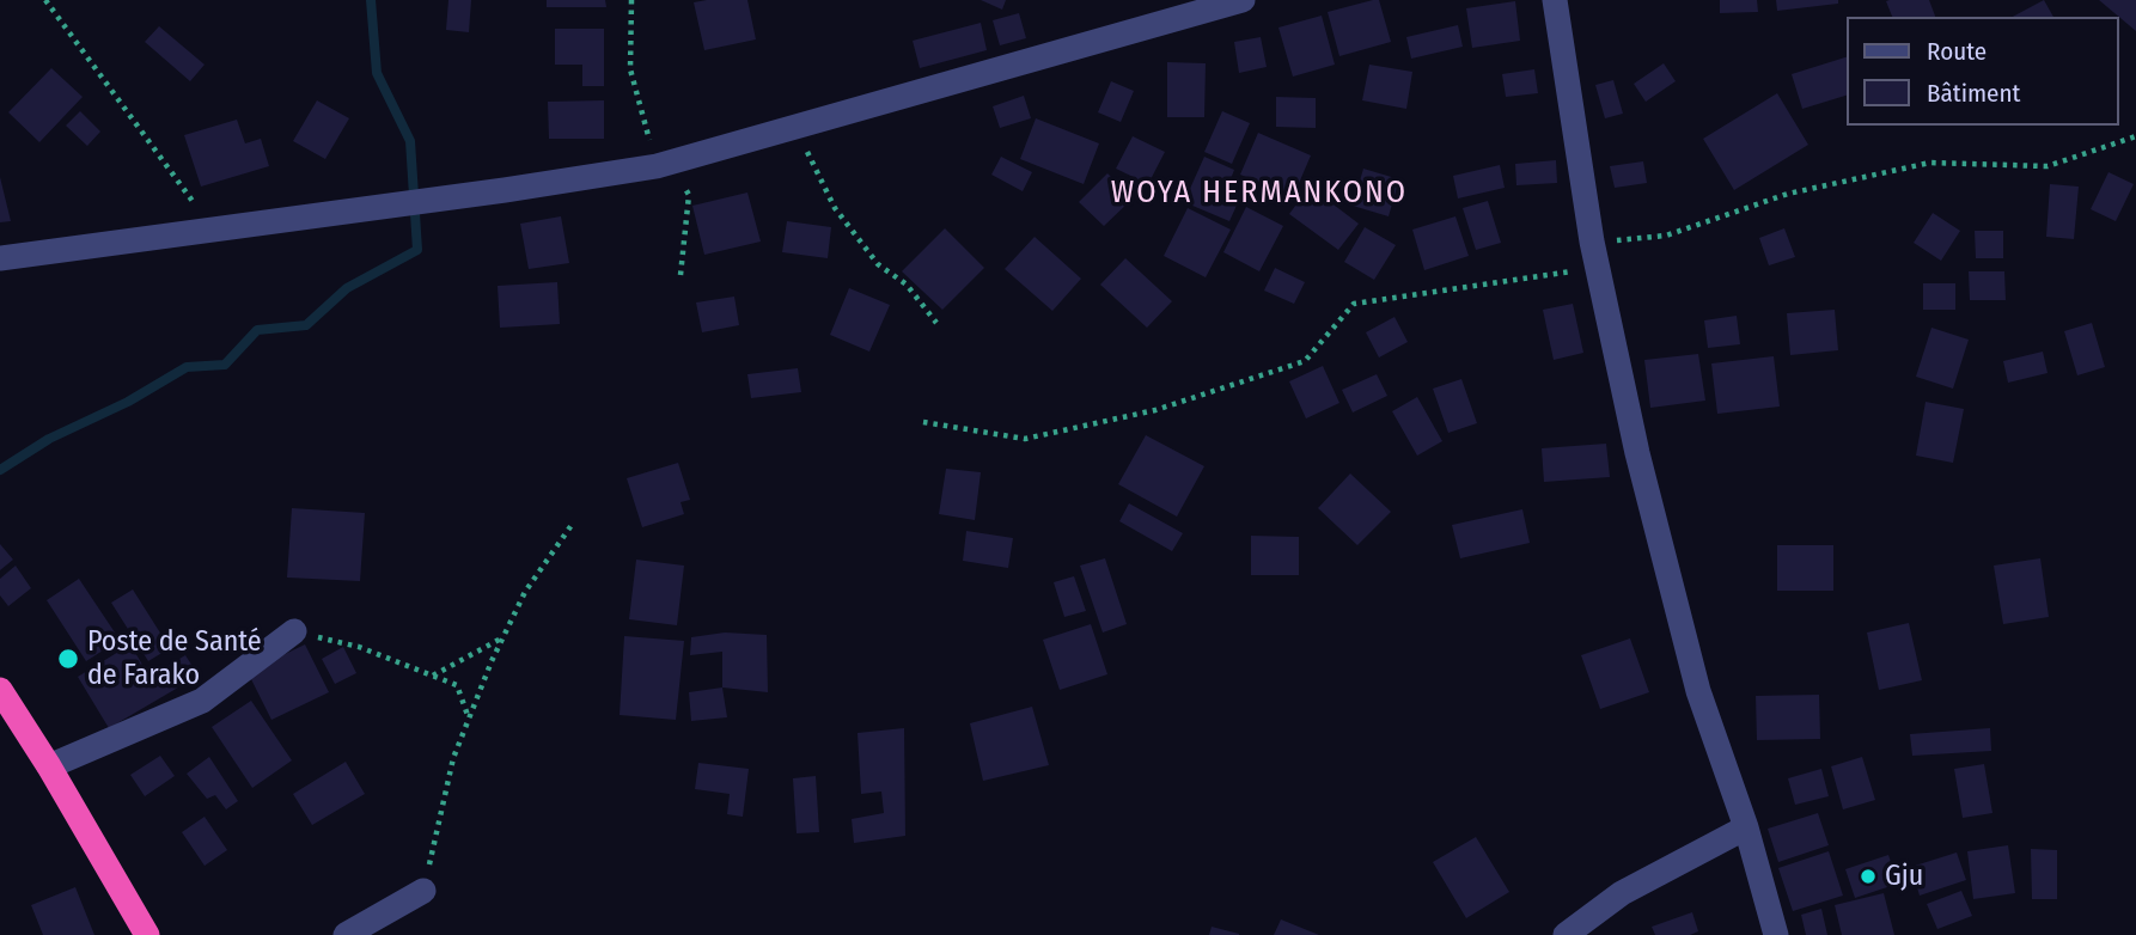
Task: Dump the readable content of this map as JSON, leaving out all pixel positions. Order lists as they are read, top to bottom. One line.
{"districts":["WOYA HERMANKONO"],"places":["Poste de Santé de Farako","Gju"],"legend":["Route","Bâtiment"]}
